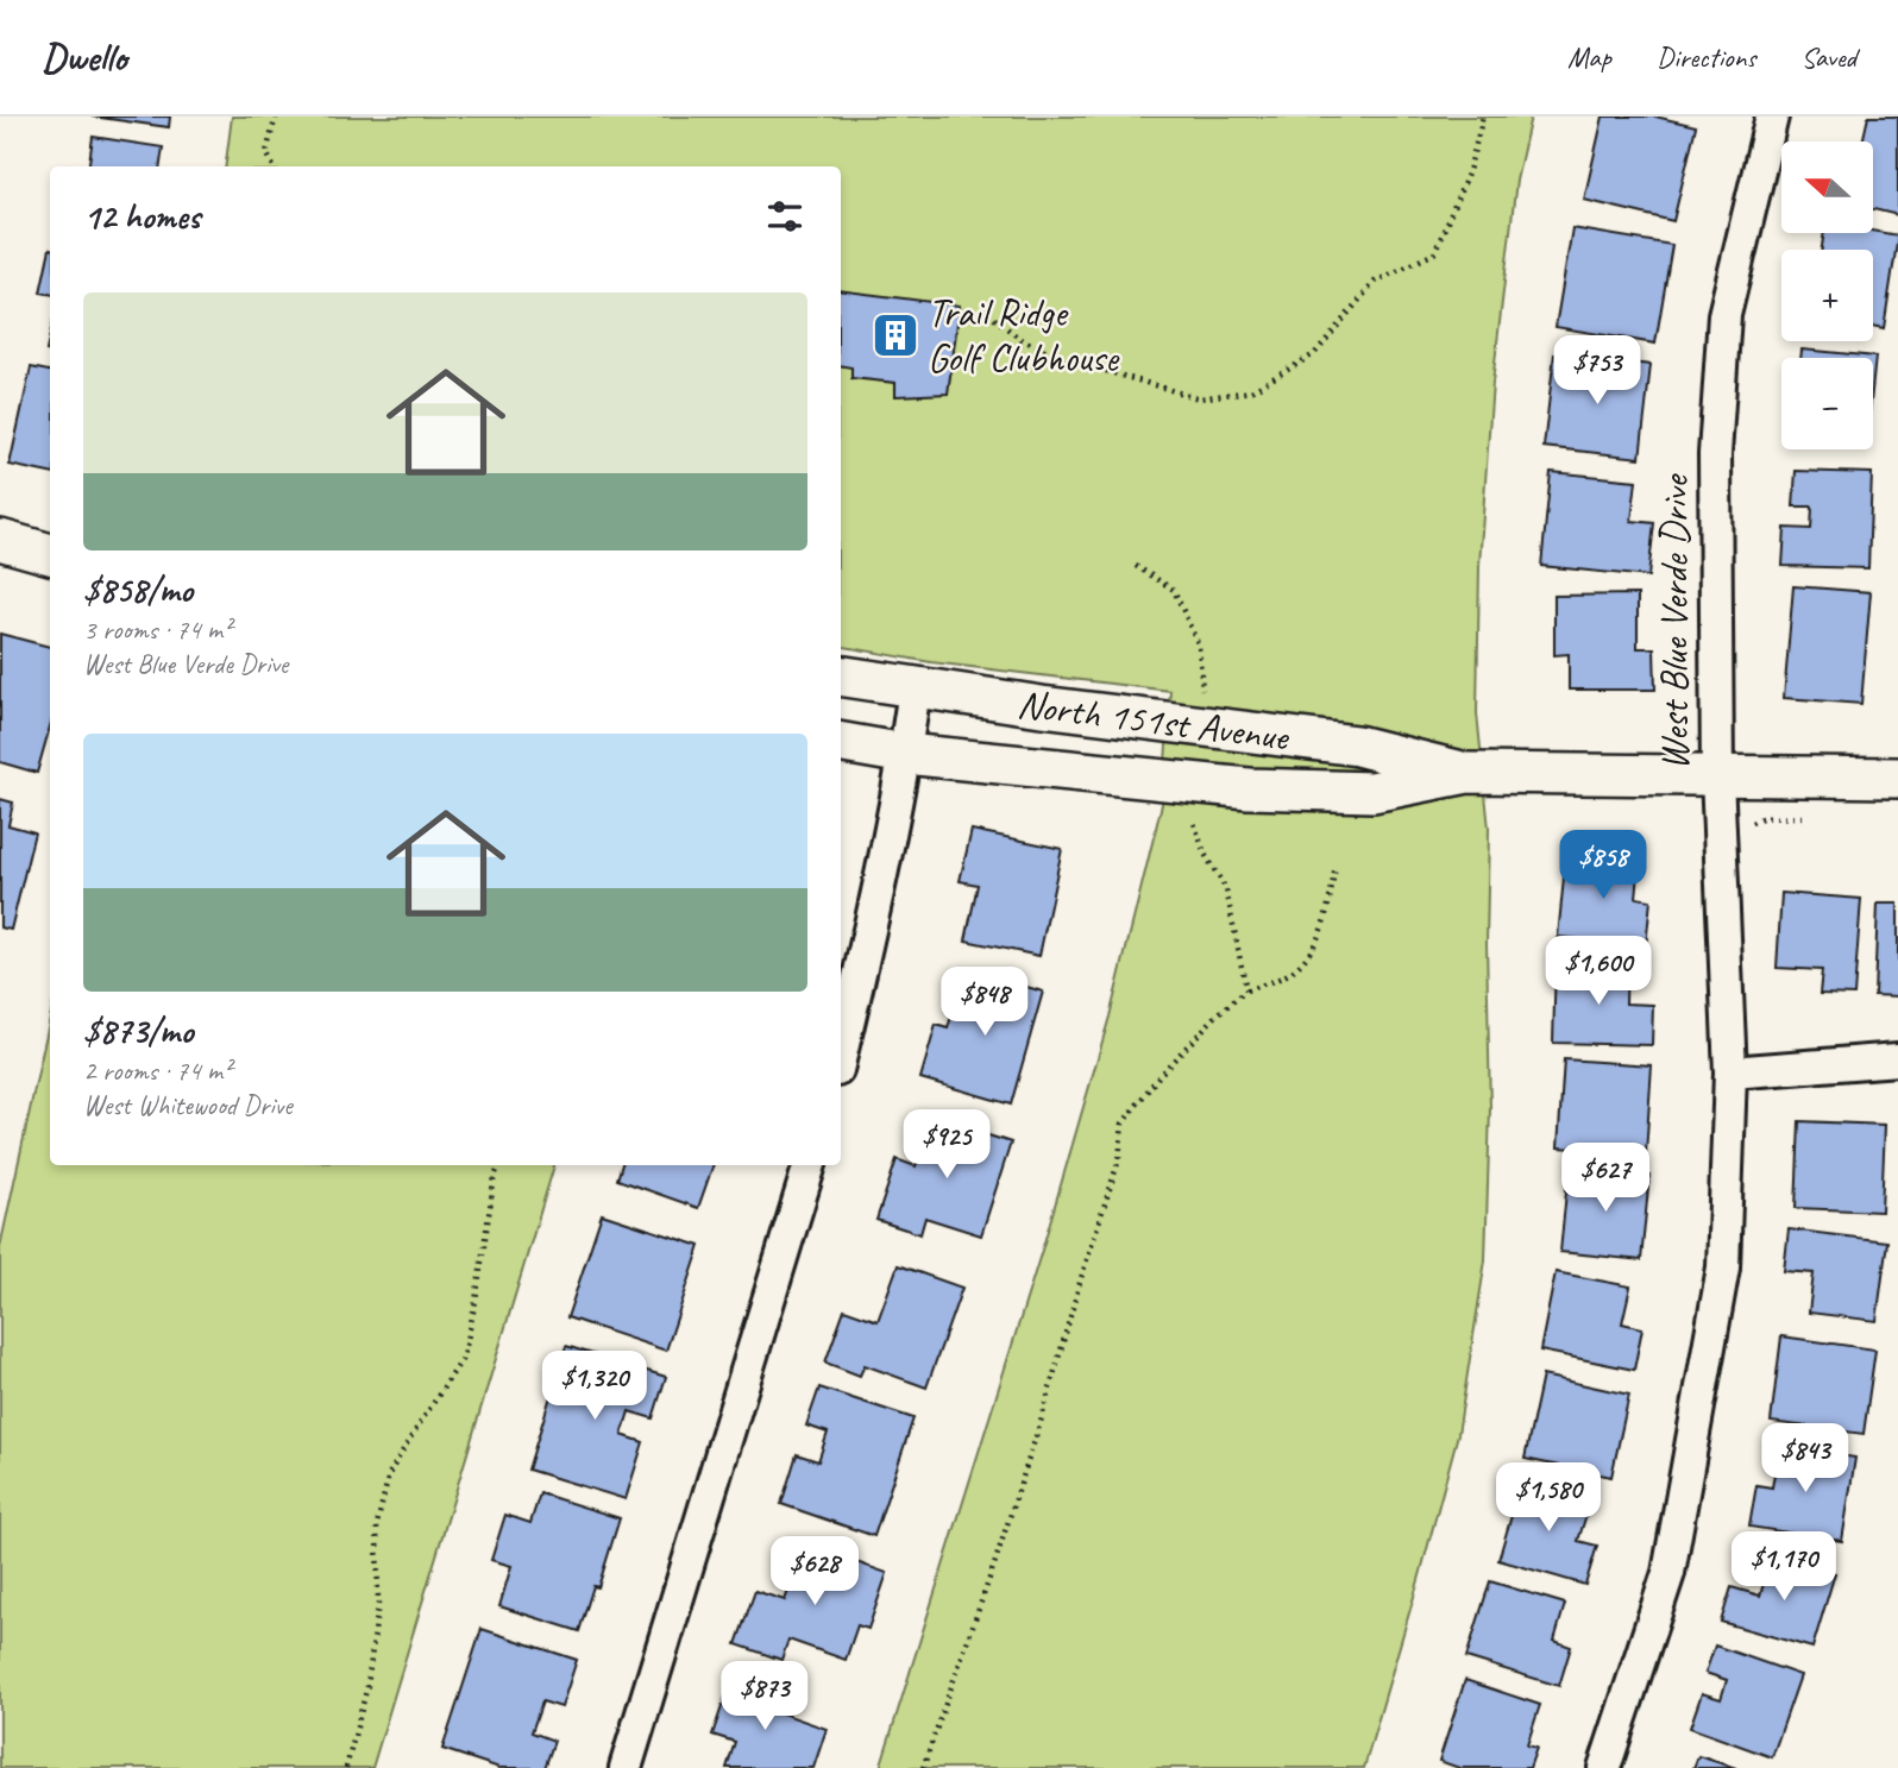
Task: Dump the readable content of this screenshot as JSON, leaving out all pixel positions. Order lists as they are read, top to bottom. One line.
{"streets":{"street":["West Blue Verde Drive","North 151st Avenue"]},"crossings":[["West Blue Verde Drive","North 151st Avenue"]],"places":{"building":["Trail Ridge Golf Clubhouse"]},"north":"left","page":{"header":"Dwello","nav":["Map","Directions","Saved"],"map_buttons":["+","−"],"heading":"12 homes","list":[{"name":"$858/mo","note":"3 rooms · 74 m² · West Blue Verde Drive"},{"name":"$873/mo","note":"2 rooms · 74 m² · West Whitewood Drive"}],"price":["$753","$858","$1,600","$848","$925","$627","$1,320","$843","$1,580","$1,170","$628","$873"]}}
